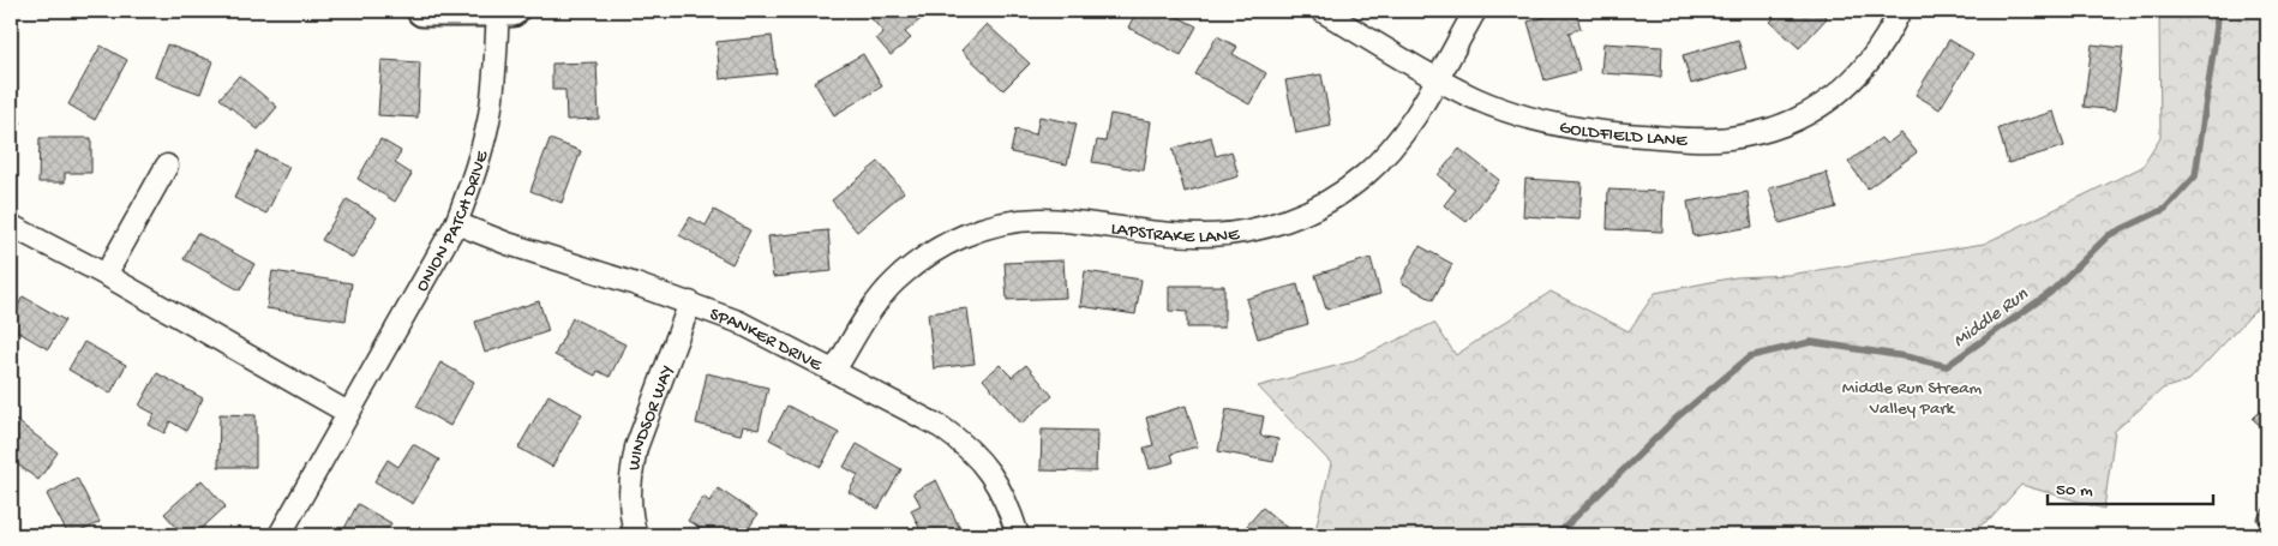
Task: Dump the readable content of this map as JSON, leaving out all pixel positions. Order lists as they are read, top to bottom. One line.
{"streets":{"street":["GOLDFIELD LANE","ONION PATCH DRIVE","LAPSTRAKE LANE","SPANKER DRIVE","WINDSOR WAY"]},"crossings":[["GOLDFIELD LANE","LAPSTRAKE LANE"],["ONION PATCH DRIVE","SPANKER DRIVE"],["LAPSTRAKE LANE","SPANKER DRIVE"],["SPANKER DRIVE","WINDSOR WAY"]],"water":["Middle Run"],"parks":["Middle Run Stream Valley Park"],"scale_bar":"50 m"}
